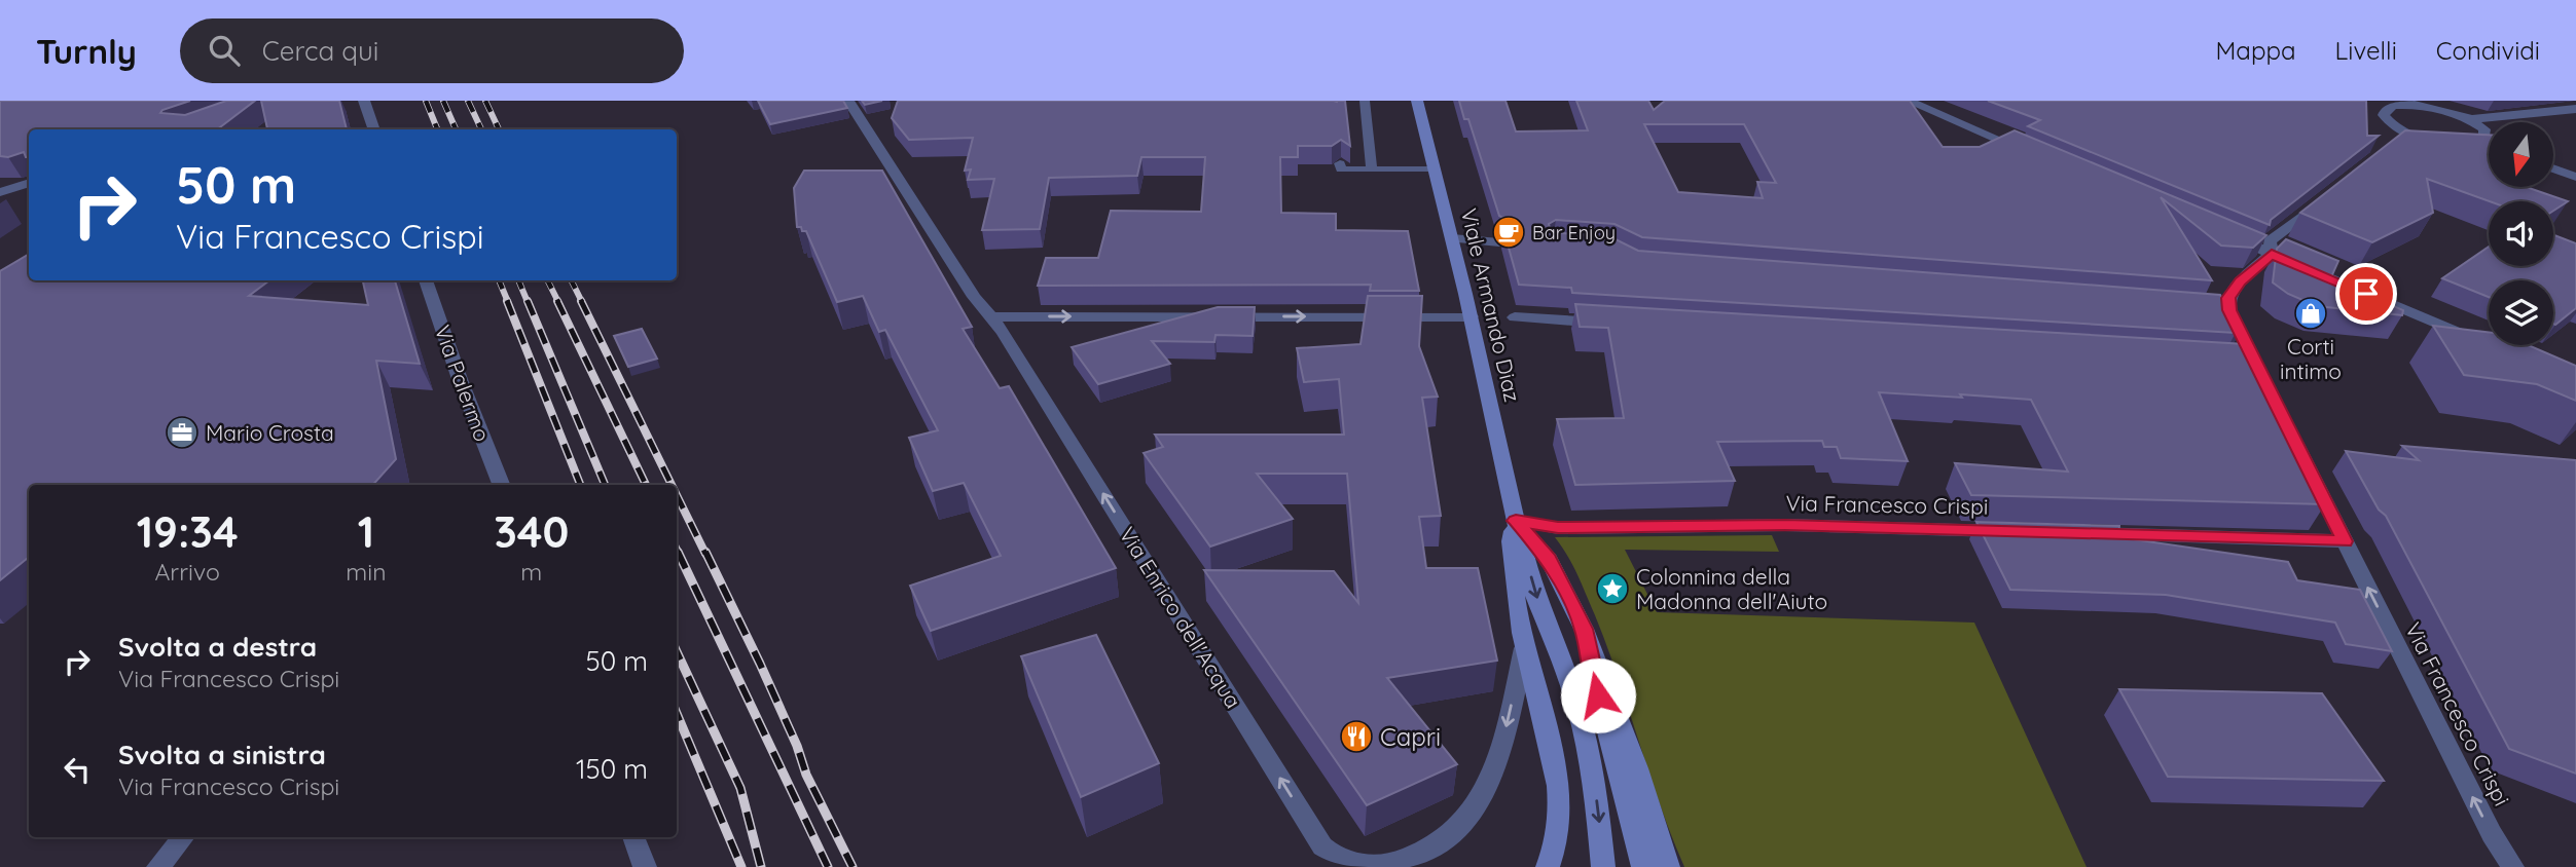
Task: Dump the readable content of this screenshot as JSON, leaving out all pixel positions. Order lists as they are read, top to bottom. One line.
{"streets":{"main road":["Viale Armando Diaz"],"street":["Via Palermo","Via Francesco Crispi","Via Enrico dell'Acqua"]},"crossings":[["Viale Armando Diaz","Via Francesco Crispi"]],"places":{"cafe":["Bar Enjoy"],"shop":["Corti intimo"],"office":["Mario Crosta"],"place":["Colonnina della Madonna dell'Aiuto"],"restaurant":["Capri"]},"north":"bottom","page":{"header":"Turnly","search":"Cerca qui","nav":["Mappa","Livelli","Condividi"],"turn":["50 m","Via Francesco Crispi"],"eta":["19:34","Arrivo","1","min","340","m"],"list":[{"name":"Svolta a destra","note":"Via Francesco Crispi","value":"50 m"},{"name":"Svolta a sinistra","note":"Via Francesco Crispi","value":"150 m"}]}}
